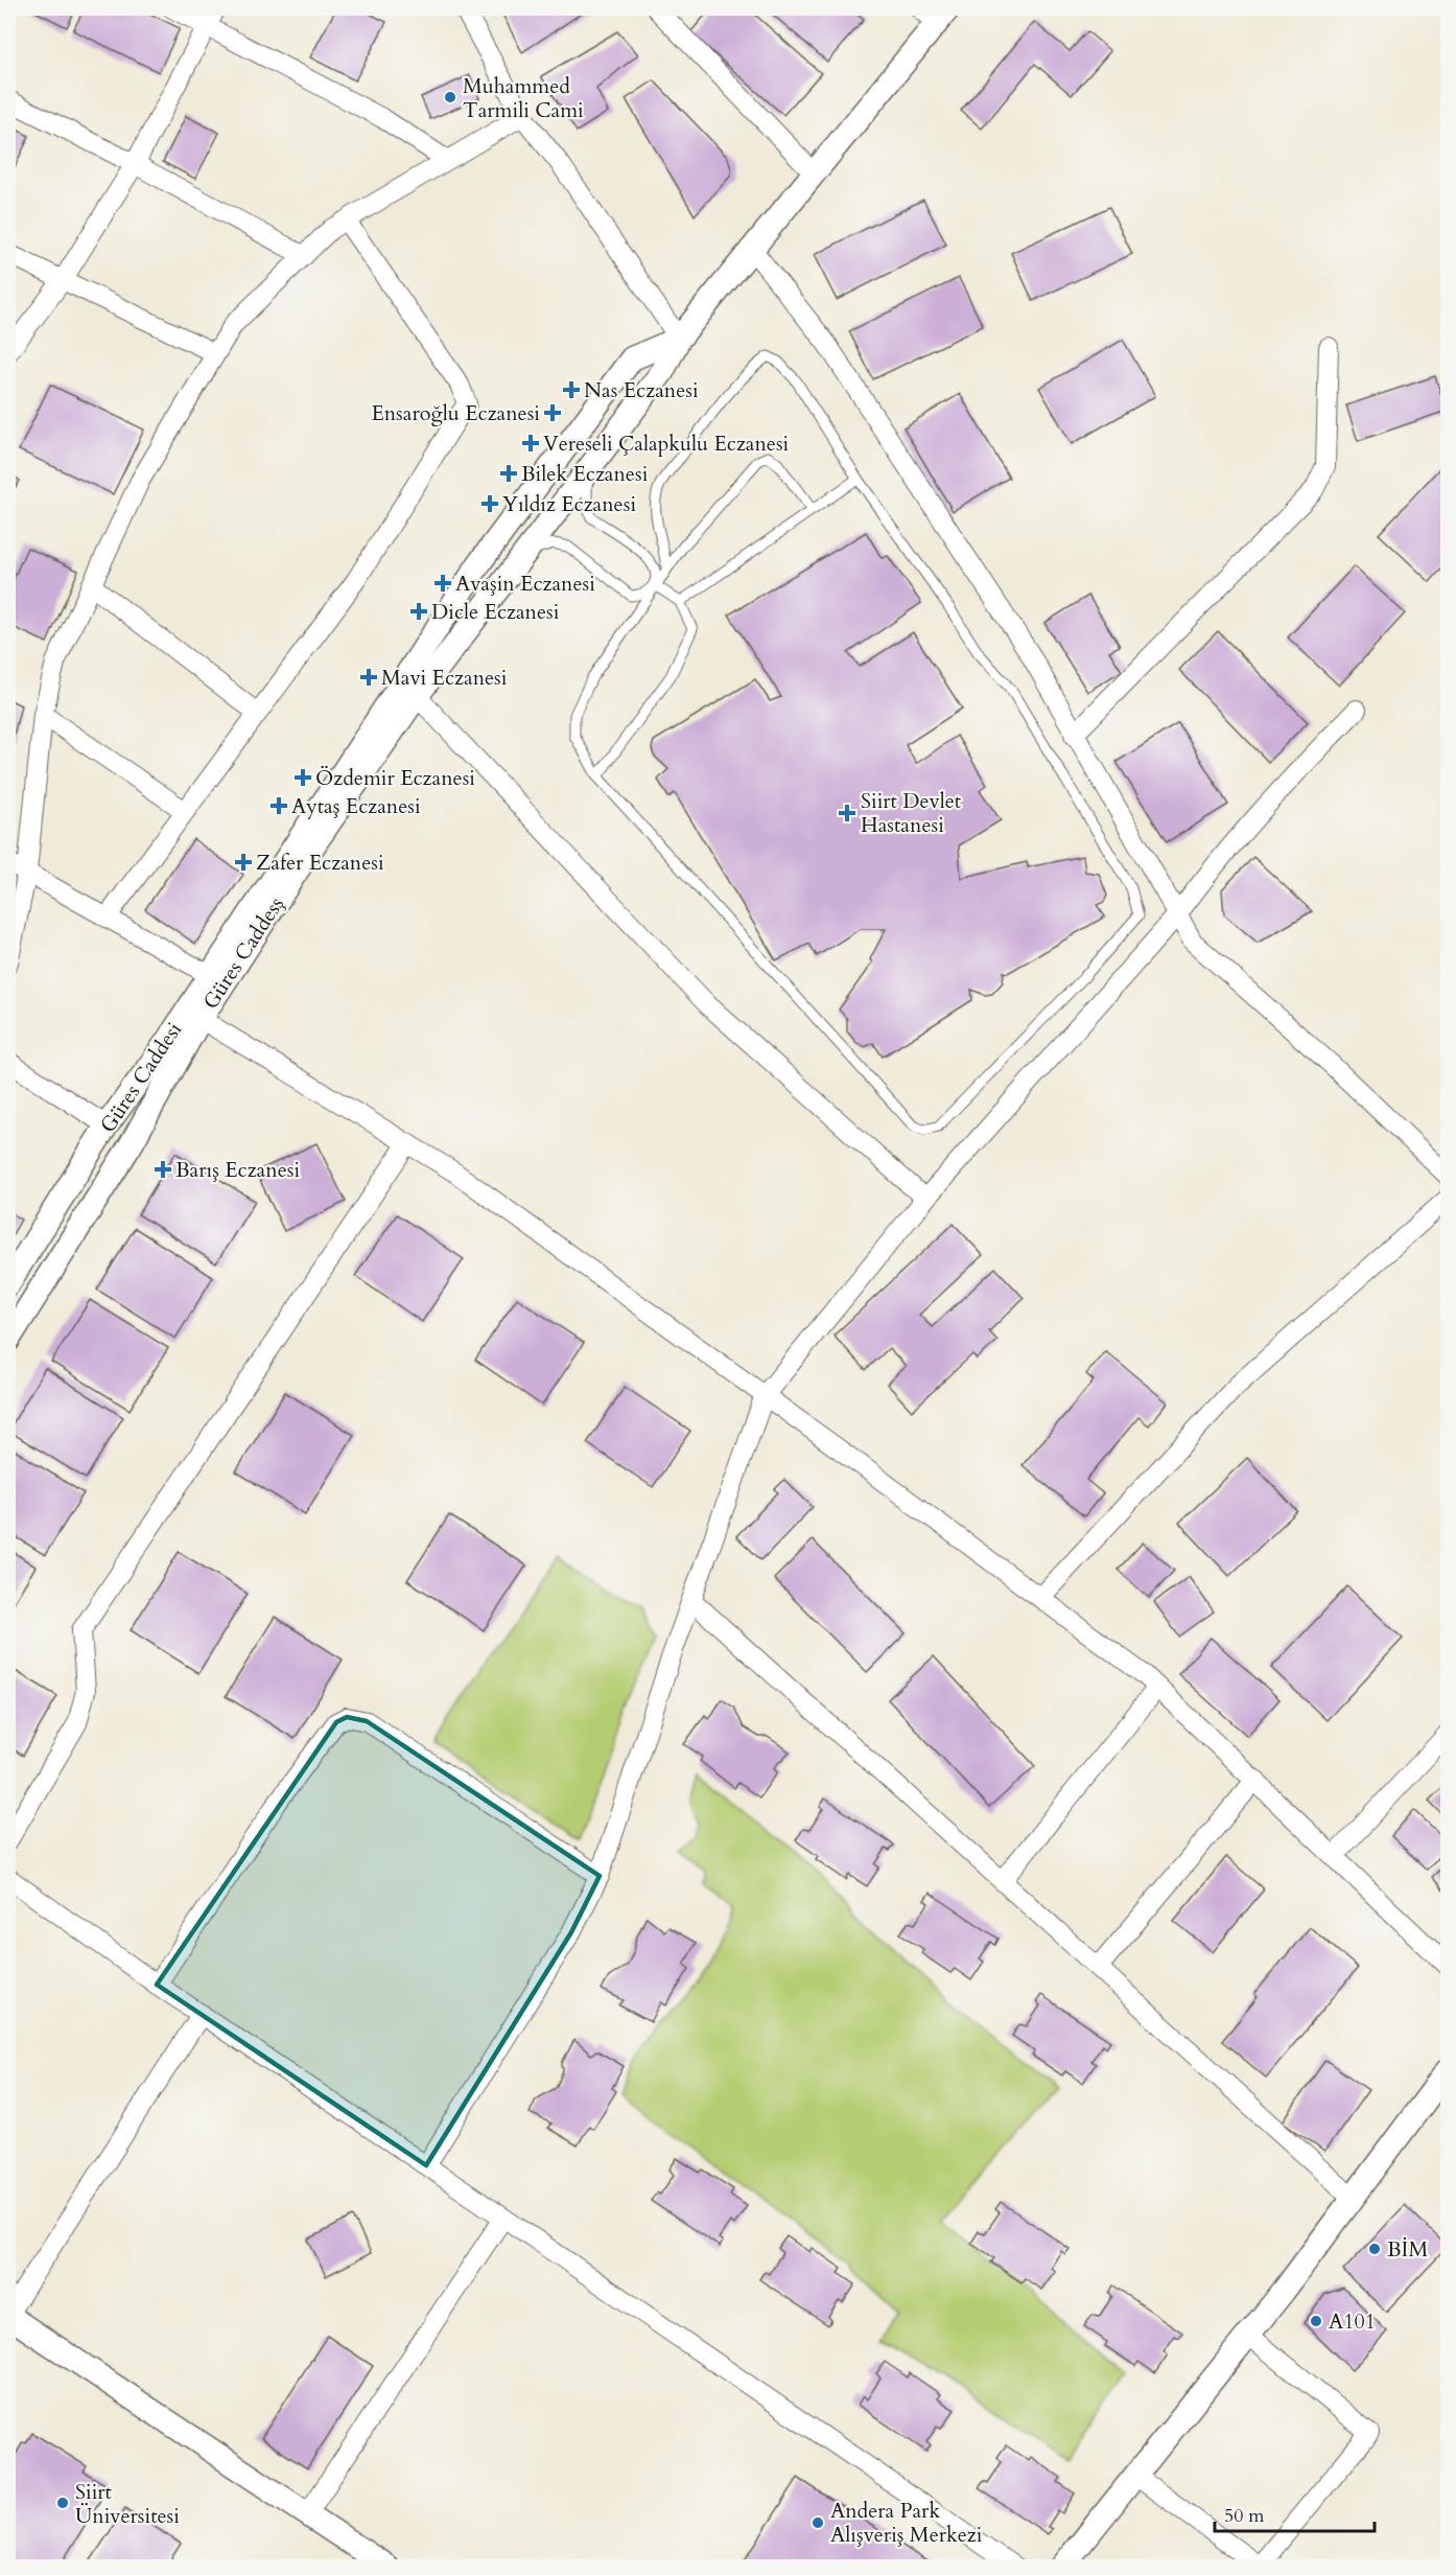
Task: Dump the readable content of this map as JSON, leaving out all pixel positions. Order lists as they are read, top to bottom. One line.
{"streets":{"street":["Güres Caddesş","Güres Caddesi"]},"crossings":[["Güres Caddesş","Güres Caddesi"]],"places":{"other":["Muhammed Tarmili Cami","BİM","A101","Siirt Üniversitesi","Andera Park Alışveriş Merkezi"],"health":["Nas Eczanesi","Ensaroğlu Eczanesi","Vereseli Çalapkulu Eczanesi","Bilek Eczanesi","Yıldız Eczanesi","Avaşin Eczanesi","Dicle Eczanesi","Mavi Eczanesi","Özdemir Eczanesi","Aytaş Eczanesi","Siirt Devlet Hastanesi","Zafer Eczanesi","Barış Eczanesi"]},"scale_bar":"50 m"}
